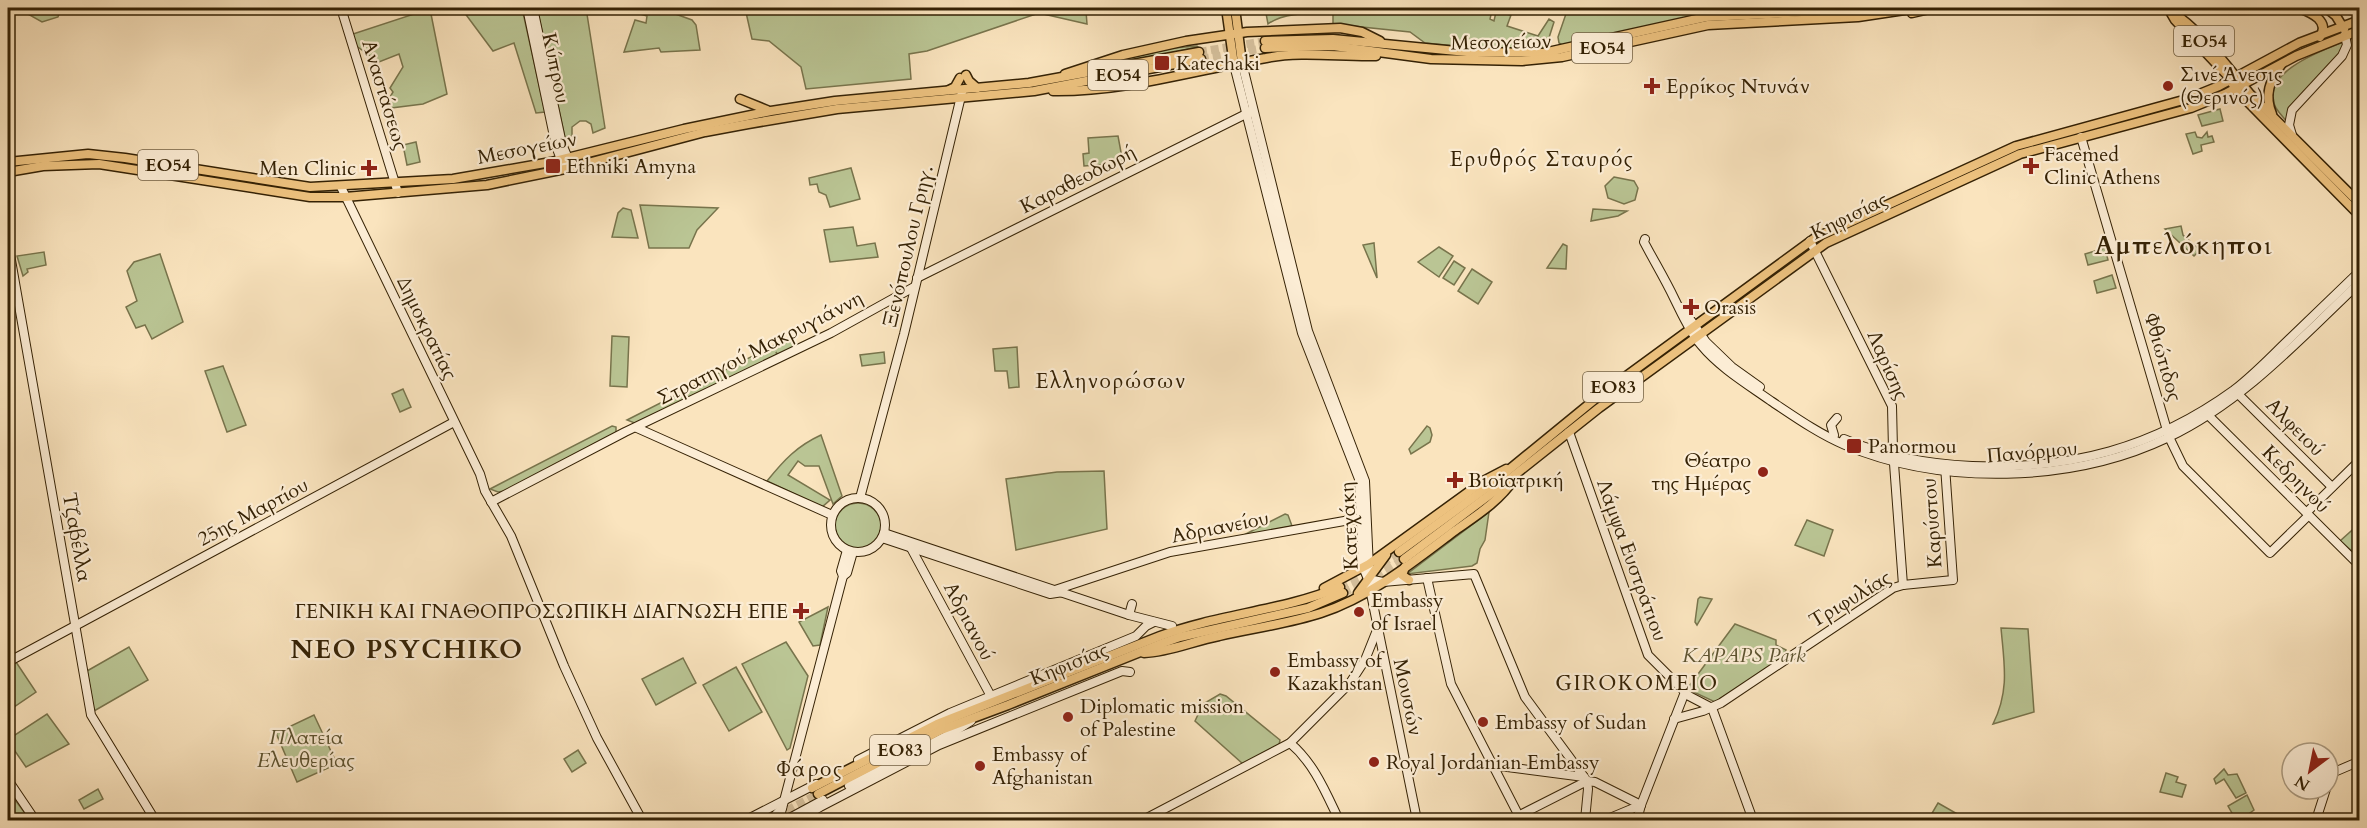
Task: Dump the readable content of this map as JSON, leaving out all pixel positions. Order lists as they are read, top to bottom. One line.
{"streets":{"main road":["ΕΟ54","Μεσογείων","Κηφισίας","ΕΟ83"],"street":["Κύπρου","Αναστάσεως","Καραθεοδωρή","Ξενόπουλου Γρηγ.","Δημοκρατίας","Στρατηγού Μακρυγιάννη","Φθιώτιδος","Λαρίσης","Αλφειού","Πανόρμου","Κεδρηνού","25ης Μαρτίου","Καρύστου","Κατεχάκη","Αδριανείου","Τζαβέλλα","Λάμψα Ευστράτιου","Τριφυλίας","Αδριανού","Μουσών"]},"crossings":[["ΕΟ54","Μεσογείων"],["ΕΟ54","Κηφισίας"],["ΕΟ54","ΕΟ83"],["Μεσογείων","Κύπρου"],["Μεσογείων","Αναστάσεως"],["Μεσογείων","Ξενόπουλου Γρηγ."],["Μεσογείων","Δημοκρατίας"],["Μεσογείων","Κατεχάκη"],["Καραθεοδωρή","Ξενόπουλου Γρηγ."],["Καραθεοδωρή","Κατεχάκη"],["Κηφισίας","Φθιώτιδος"],["Κηφισίας","Λαρίσης"],["Κηφισίας","ΕΟ83"],["Κηφισίας","Πανόρμου"],["Κηφισίας","Κατεχάκη"],["Κηφισίας","Λάμψα Ευστράτιου"],["Κηφισίας","Αδριανού"],["Κηφισίας","Μουσών"],["Ξενόπουλου Γρηγ.","Στρατηγού Μακρυγιάννη"],["Δημοκρατίας","Στρατηγού Μακρυγιάννη"],["Δημοκρατίας","25ης Μαρτίου"],["Φθιώτιδος","Πανόρμου"],["Φθιώτιδος","Κεδρηνού"],["Λαρίσης","Πανόρμου"],["Λαρίσης","Τριφυλίας"],["Αλφειού","Πανόρμου"],["Πανόρμου","Κεδρηνού"],["Πανόρμου","Καρύστου"],["25ης Μαρτίου","Τζαβέλλα"],["Καρύστου","Τριφυλίας"],["Κατεχάκη","Αδριανείου"],["Κατεχάκη","Μουσών"],["Λάμψα Ευστράτιου","Τριφυλίας"]],"districts":["Ερυθρός Σταυρός","Αμπελόκηποι","Ελληνορώσων","NEO PSYCHIKO","GIROKOMEIO","Φάρος"],"parks":["KAPAPS Park","Πλατεία Ελευθερίας"],"places":{"transit":["Katechaki","Ethniki Amyna","Panormou"],"health":["Ερρίκος Ντυνάν","Facemed Clinic Athens","Men Clinic","Orasis","Βιοϊατρική","ΓΕΝΙΚΗ ΚΑΙ ΓΝΑΘΟΠΡΟΣΩΠΙΚΗ ΔΙΑΓΝΩΣΗ ΕΠΕ"],"other":["Σινέ Άνεσις (Θερινός)","Θέατρο της Ημέρας","Embassy of Israel","Embassy of Kazakhstan","Diplomatic mission of Palestine","Embassy of Sudan","Royal Jordanian Embassy","Embassy of Afghanistan"]},"north":"bottom left"}
